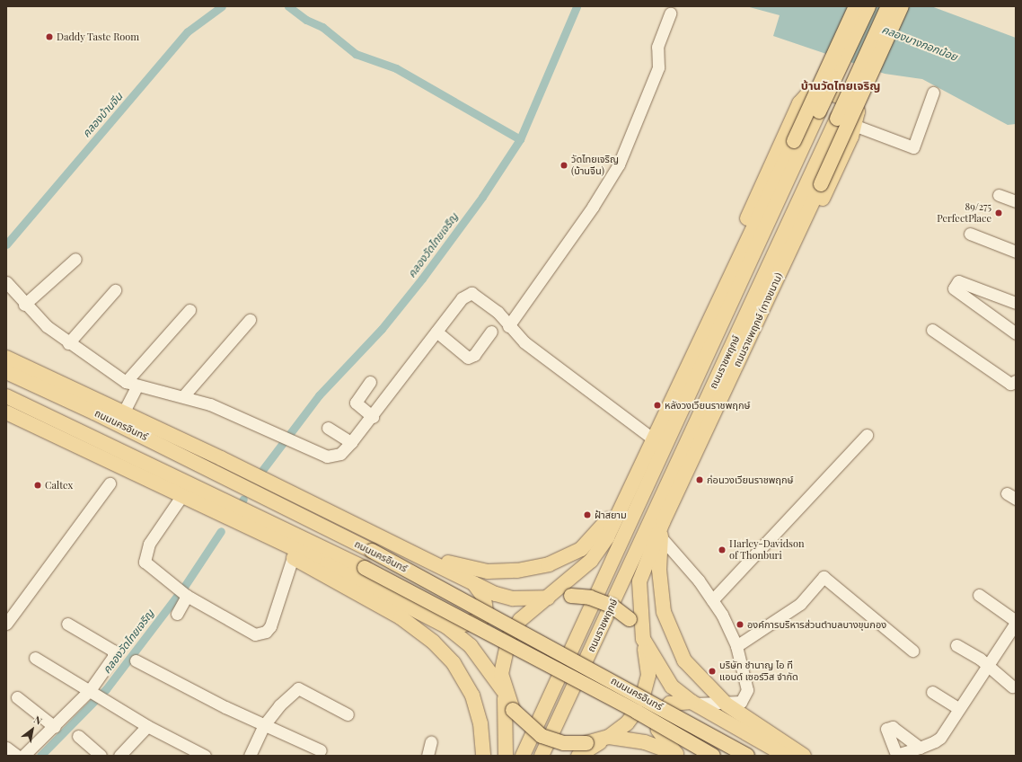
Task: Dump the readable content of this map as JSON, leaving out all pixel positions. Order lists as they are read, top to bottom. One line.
{"streets":{"main road":["ถนนราชพฤกษ์ (ทางขนาน)","ถนนราชพฤกษ์","ถนนนครอินทร์"]},"crossings":[["ถนนราชพฤกษ์ (ทางขนาน)","ถนนนครอินทร์"]],"districts":["บ้านวัดไทยเจริญ"],"water":["คลองบางกอกน้อย","คลองบ้านจีน","คลองวัดไทยเจริญ"],"places":["Daddy Taste Room","วัดไทยเจริญ (บ้านจีน)","89/275 PerfectPlace","หลังวงเวียนราชพฤกษ์","ก่อนวงเวียนราชพฤกษ์","Caltex","ฝ้าสยาม","Harley-Davidson of Thonburi","องค์การบริหารส่วนตำบลบางขุนกอง","บริษัท ชำนาญ ไอ ที แอนด์ เซอร์วิส จำกัด"],"north":"top right"}
